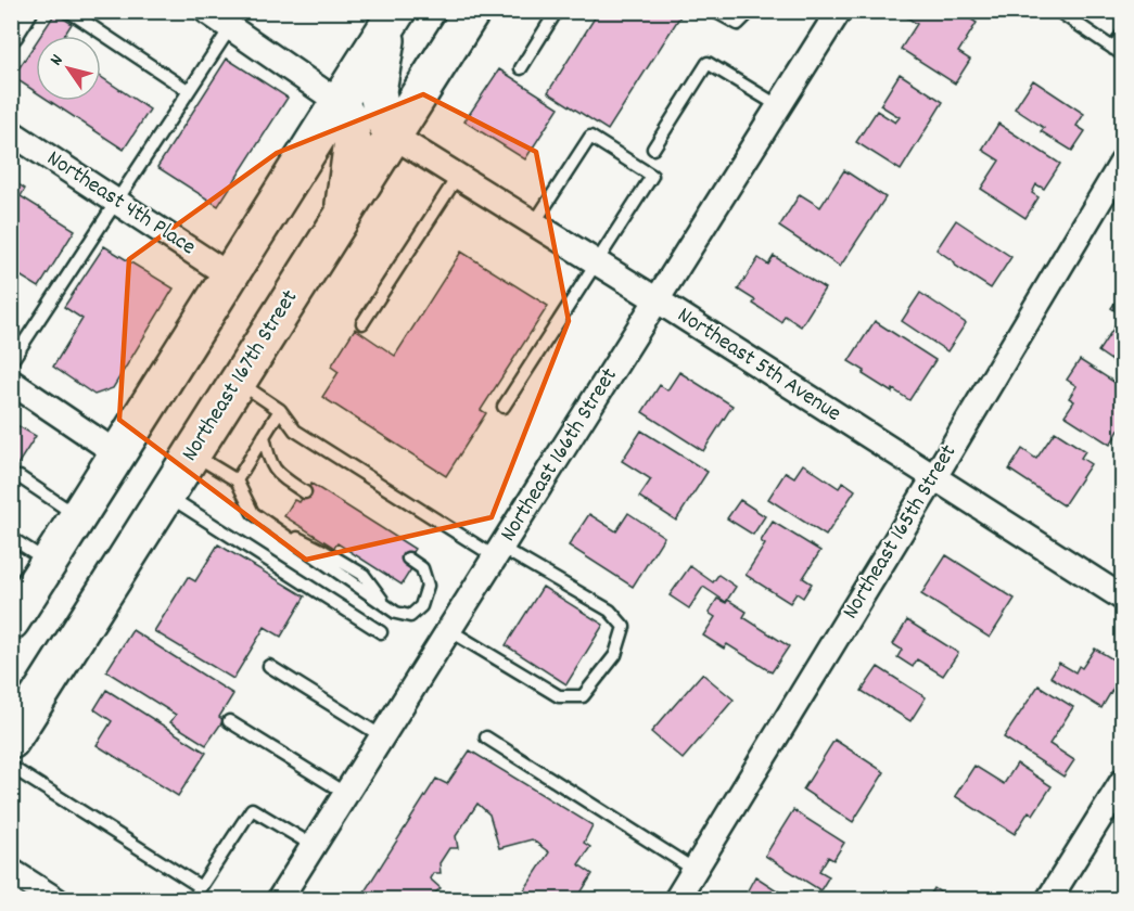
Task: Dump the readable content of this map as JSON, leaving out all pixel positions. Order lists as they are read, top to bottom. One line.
{"streets":{"main road":["Northeast 167th Street"],"street":["Northeast 4th Place","Northeast 5th Avenue","Northeast 166th Street","Northeast 165th Street"]},"crossings":[["Northeast 5th Avenue","Northeast 167th Street"],["Northeast 5th Avenue","Northeast 166th Street"],["Northeast 5th Avenue","Northeast 165th Street"]],"north":"top left"}
